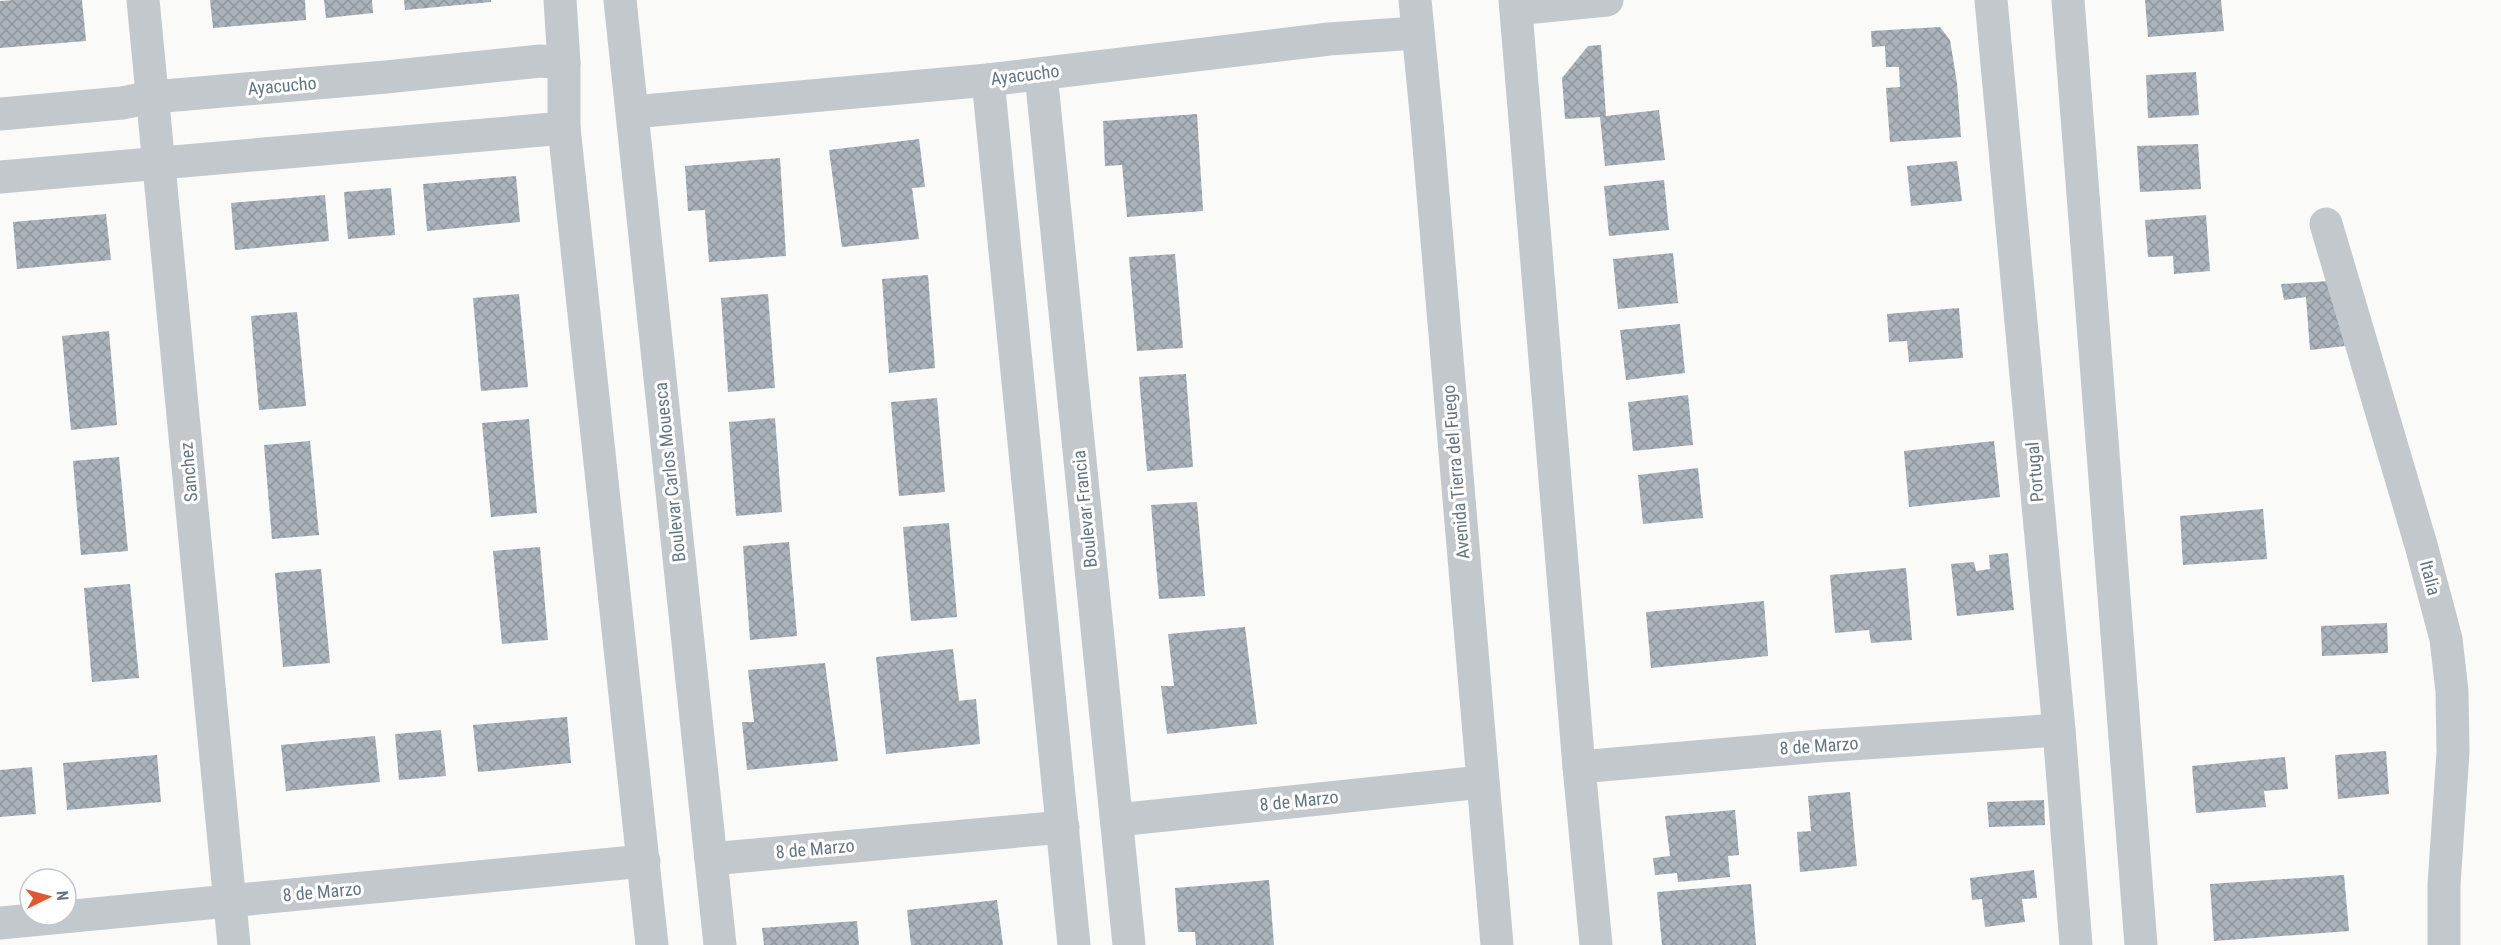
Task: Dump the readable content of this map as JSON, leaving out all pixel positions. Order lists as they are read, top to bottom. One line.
{"streets":{"street":["Ayacucho","Sanchez","Boulevar Carlos Mouesca","Avenida Tierra del Fuego","Portugal","Boulevar Francia","Italia","8 de Marzo"]},"crossings":[["Ayacucho","Sanchez"],["Ayacucho","Boulevar Carlos Mouesca"],["Ayacucho","Avenida Tierra del Fuego"],["Ayacucho","Boulevar Francia"],["Sanchez","8 de Marzo"],["Boulevar Carlos Mouesca","8 de Marzo"],["Avenida Tierra del Fuego","8 de Marzo"],["Portugal","8 de Marzo"],["Boulevar Francia","8 de Marzo"]],"north":"right"}
